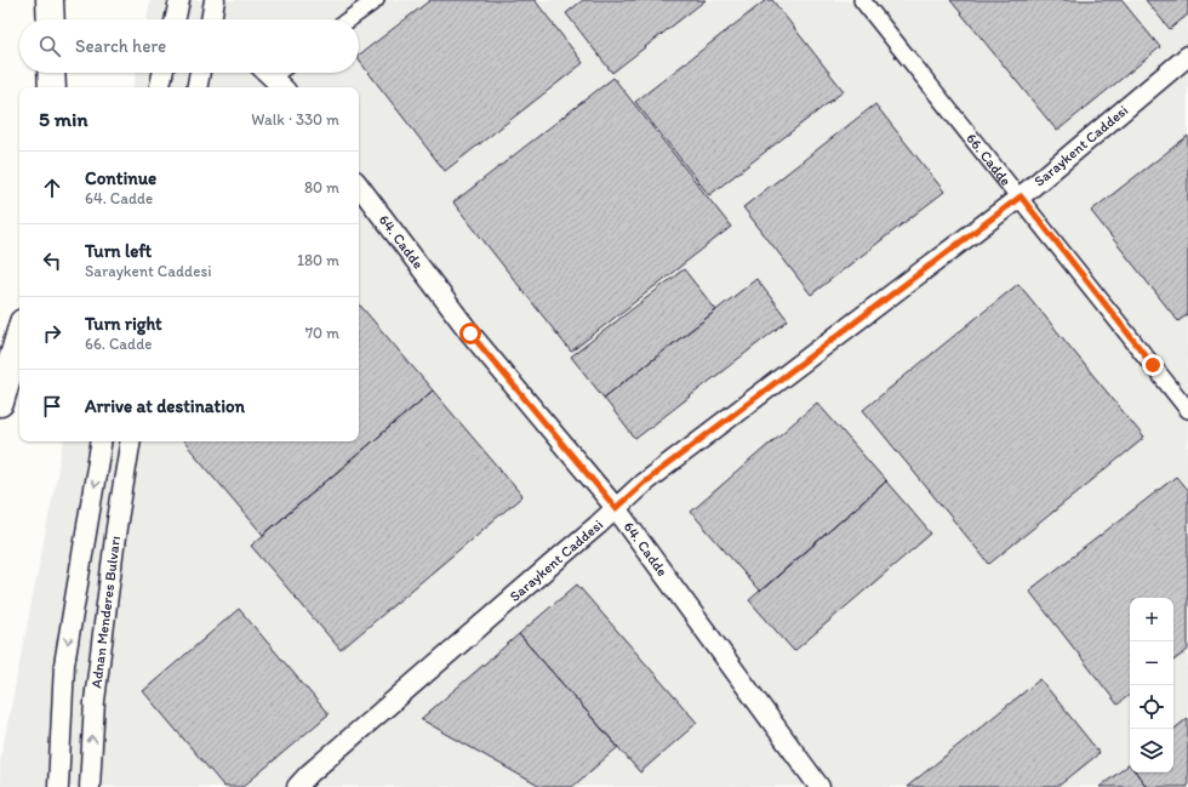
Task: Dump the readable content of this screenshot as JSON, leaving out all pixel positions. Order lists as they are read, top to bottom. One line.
{"streets":{"street":["Saraykent Caddesi","66. Cadde","64. Cadde","Adnan Menderes Bulvarı"]},"crossings":[["Saraykent Caddesi","66. Cadde"],["Saraykent Caddesi","64. Cadde"]],"page":{"search":"Search here","heading":["5 min","Walk · 330 m"],"list":[["Continue","64. Cadde","80 m"],["Turn left","Saraykent Caddesi","180 m"],["Turn right","66. Cadde","70 m"],"Arrive at destination"],"map_buttons":["+","−"]}}
